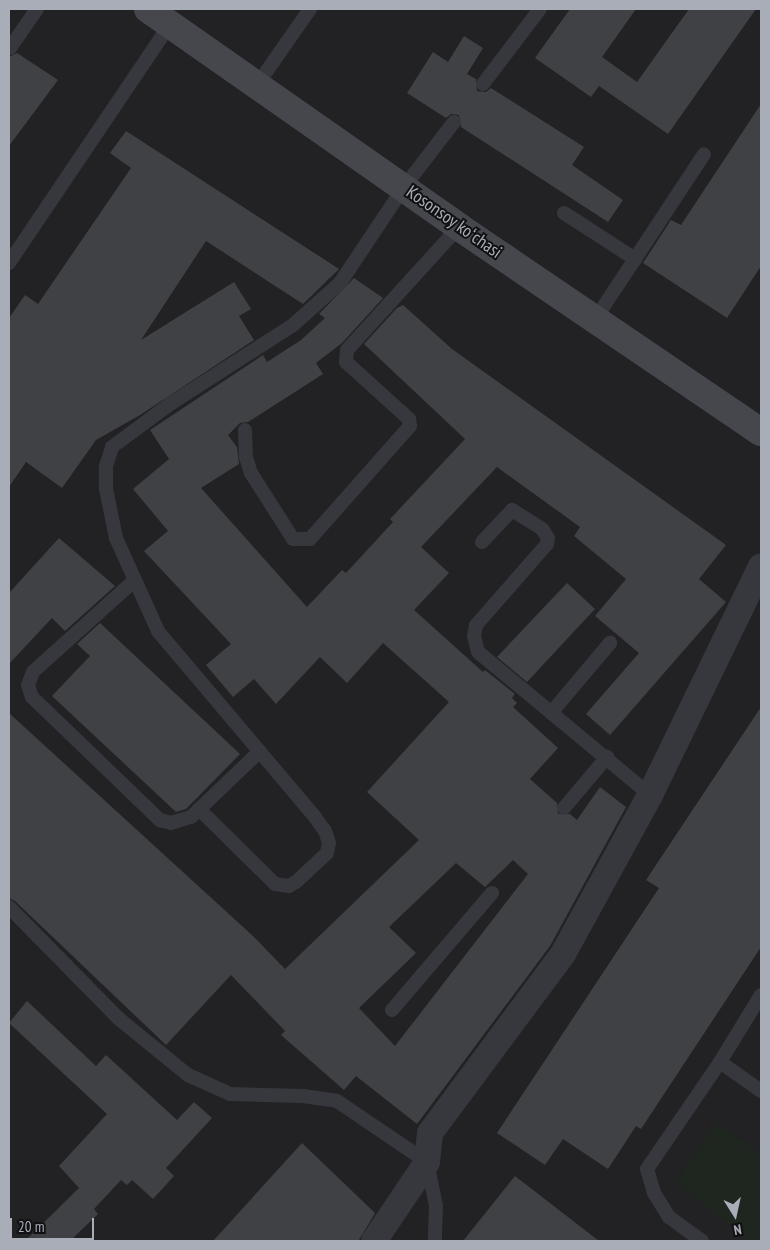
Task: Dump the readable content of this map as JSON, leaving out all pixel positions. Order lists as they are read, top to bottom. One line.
{"streets":{"main road":["Kosonsoy koʻchasi"]},"scale_bar":"20 m","north":"bottom"}
